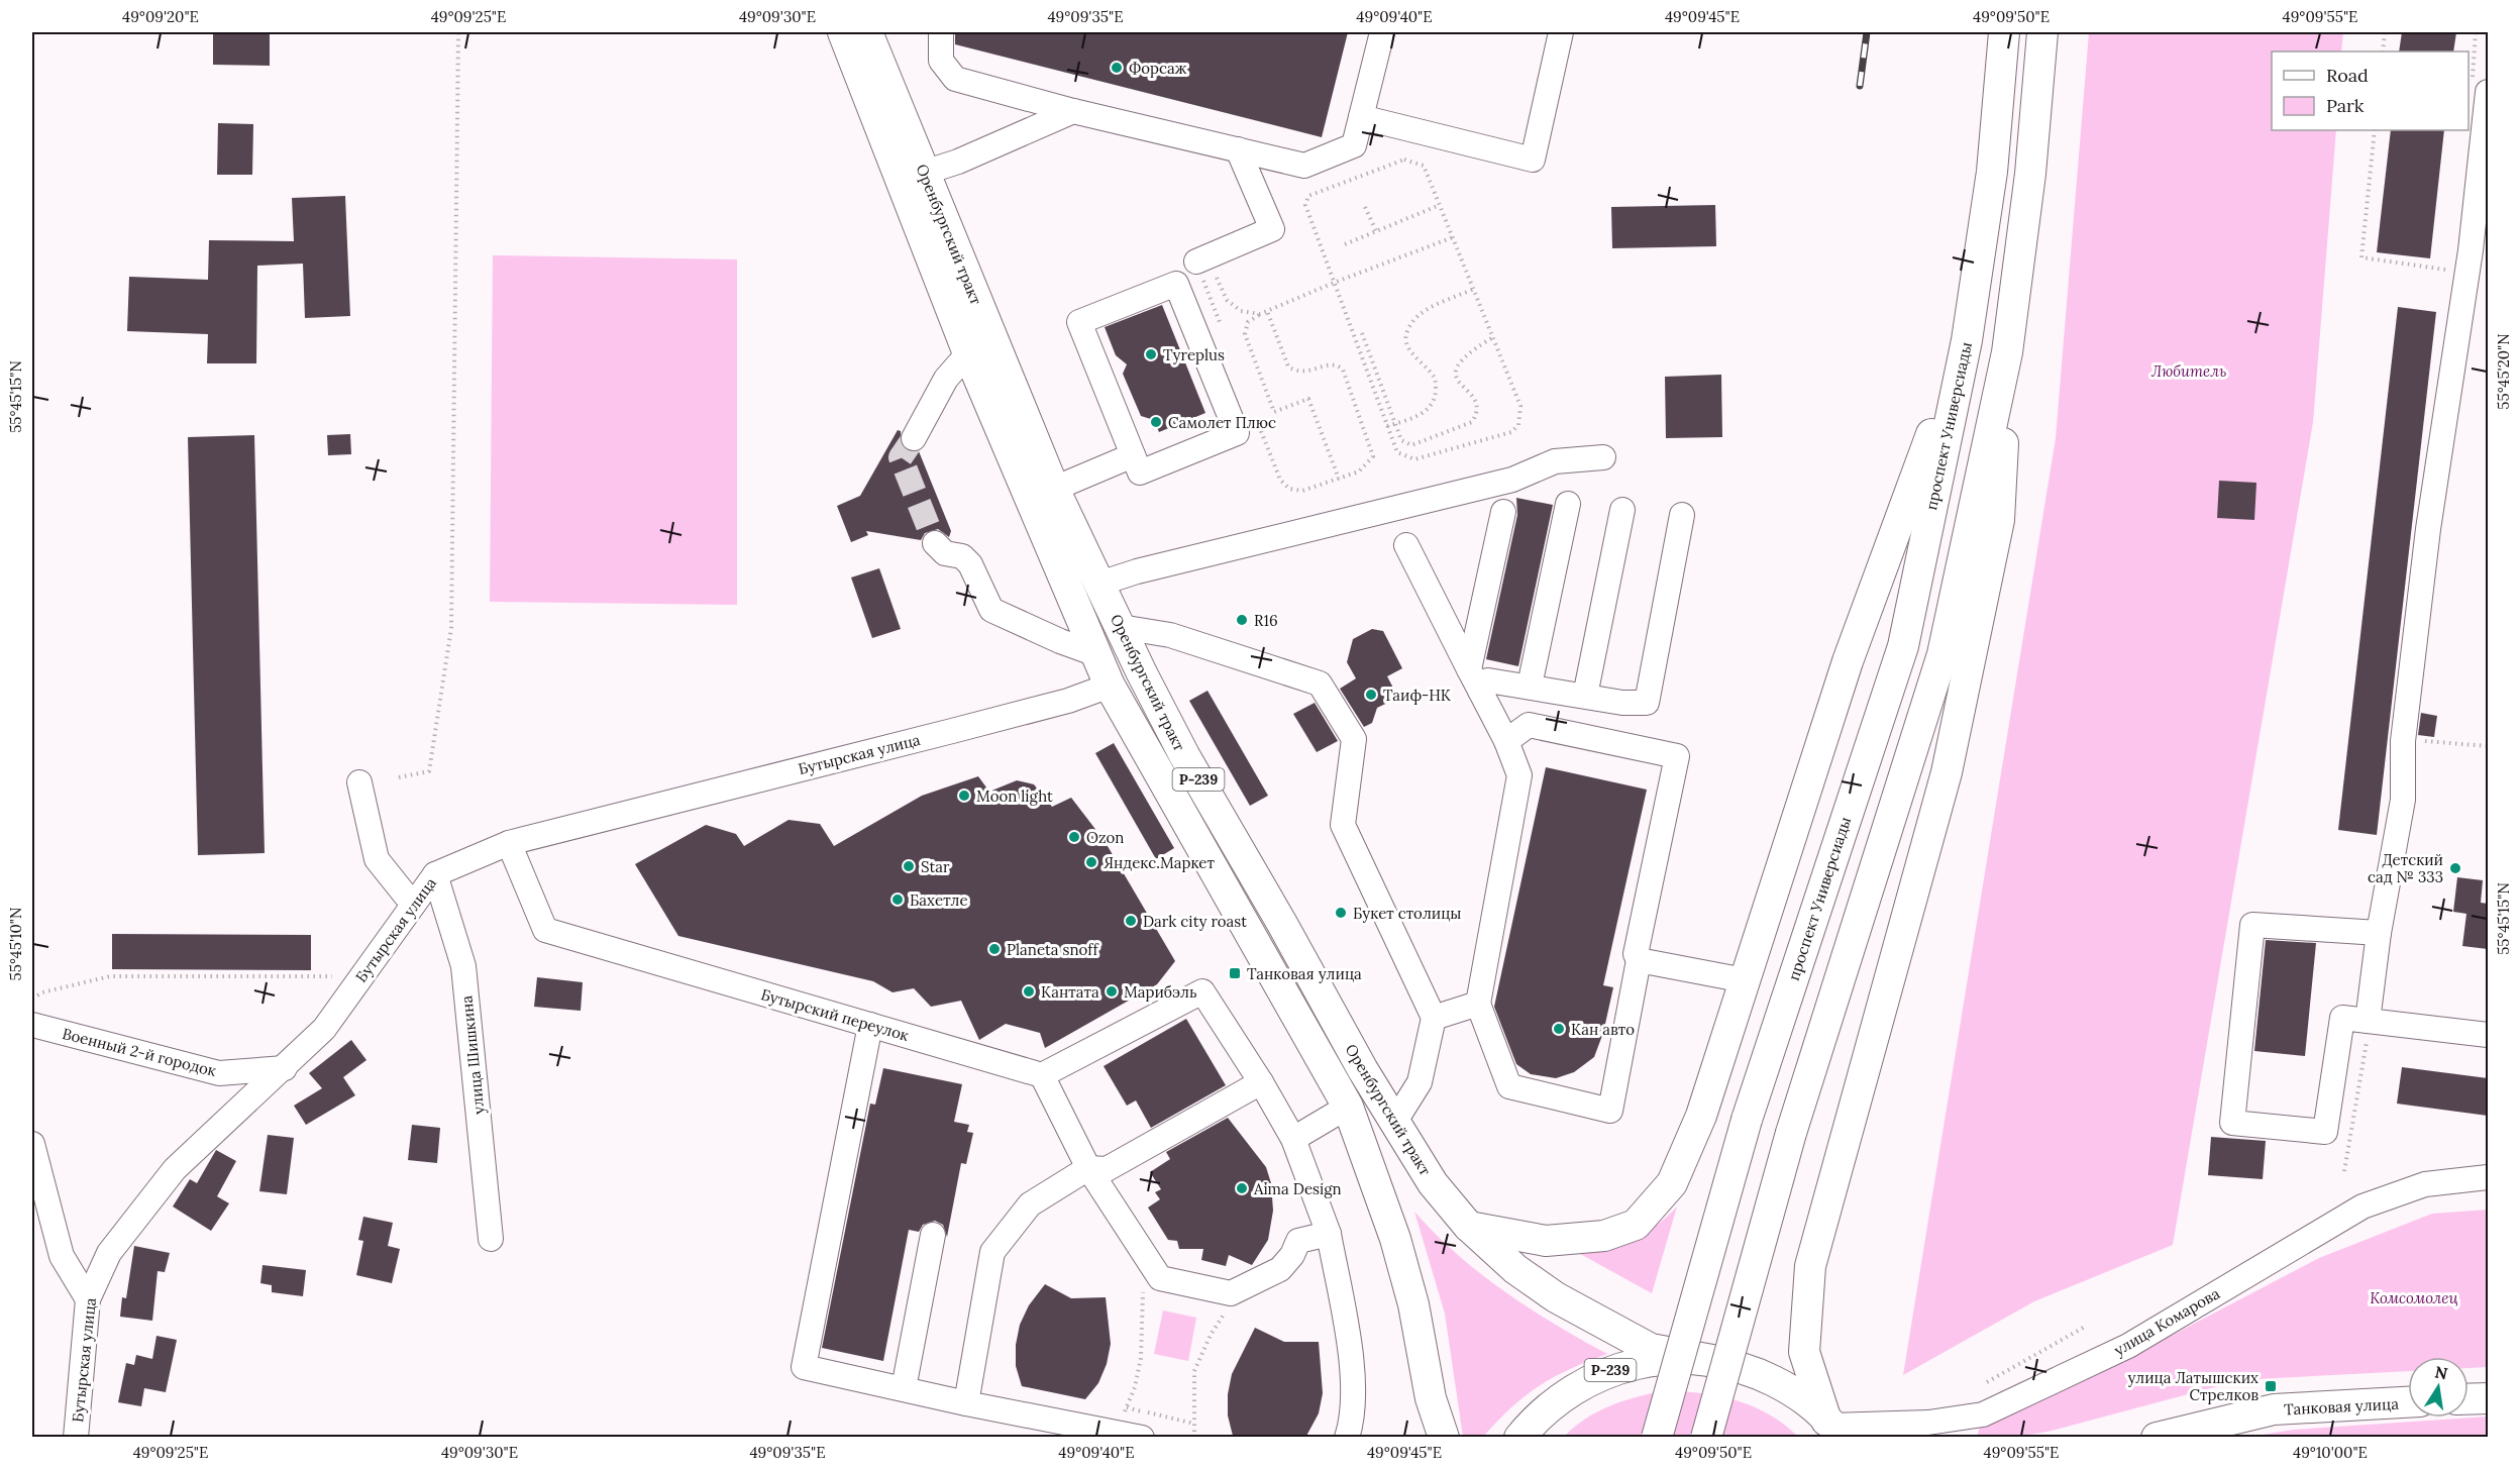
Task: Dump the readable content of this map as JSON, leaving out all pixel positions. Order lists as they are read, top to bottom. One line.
{"streets":{"main road":["Оренбургский тракт","проспект Универсиады","Р-239","Танковая улица"],"street":["Бутырская улица","Бутырский переулок","Военный 2-й городок","улица Шишкина","улица Комарова"]},"crossings":[["Оренбургский тракт","Бутырская улица"],["Оренбургский тракт","Р-239"],["Бутырская улица","Бутырский переулок"],["Бутырская улица","Военный 2-й городок"],["Бутырская улица","улица Шишкина"],["Р-239","улица Комарова"]],"parks":["Любитель","Комсомолец"],"places":{"other":["Форсаж","Tyreplus","Самолет Плюс","R16","Таиф-НК","Moon light","Ozon","Яндекс.Маркет","Star","Детский сад № 333","Бахетле","Букет столицы","Dark city roast","Planeta snoff","Кантата","Марибэль","Кан авто","Aima Design"],"transit":["Танковая улица","улица Латышских Стрелков"]},"legend":["Road","Park"],"north":"top","coordinates":["49°09'20\"E","49°09'25\"E","49°09'30\"E","49°09'35\"E","49°09'40\"E","49°09'45\"E","49°09'50\"E","49°09'55\"E","55°45'20\"N","55°45'15\"N","55°45'10\"N","49°10'00\"E"]}
